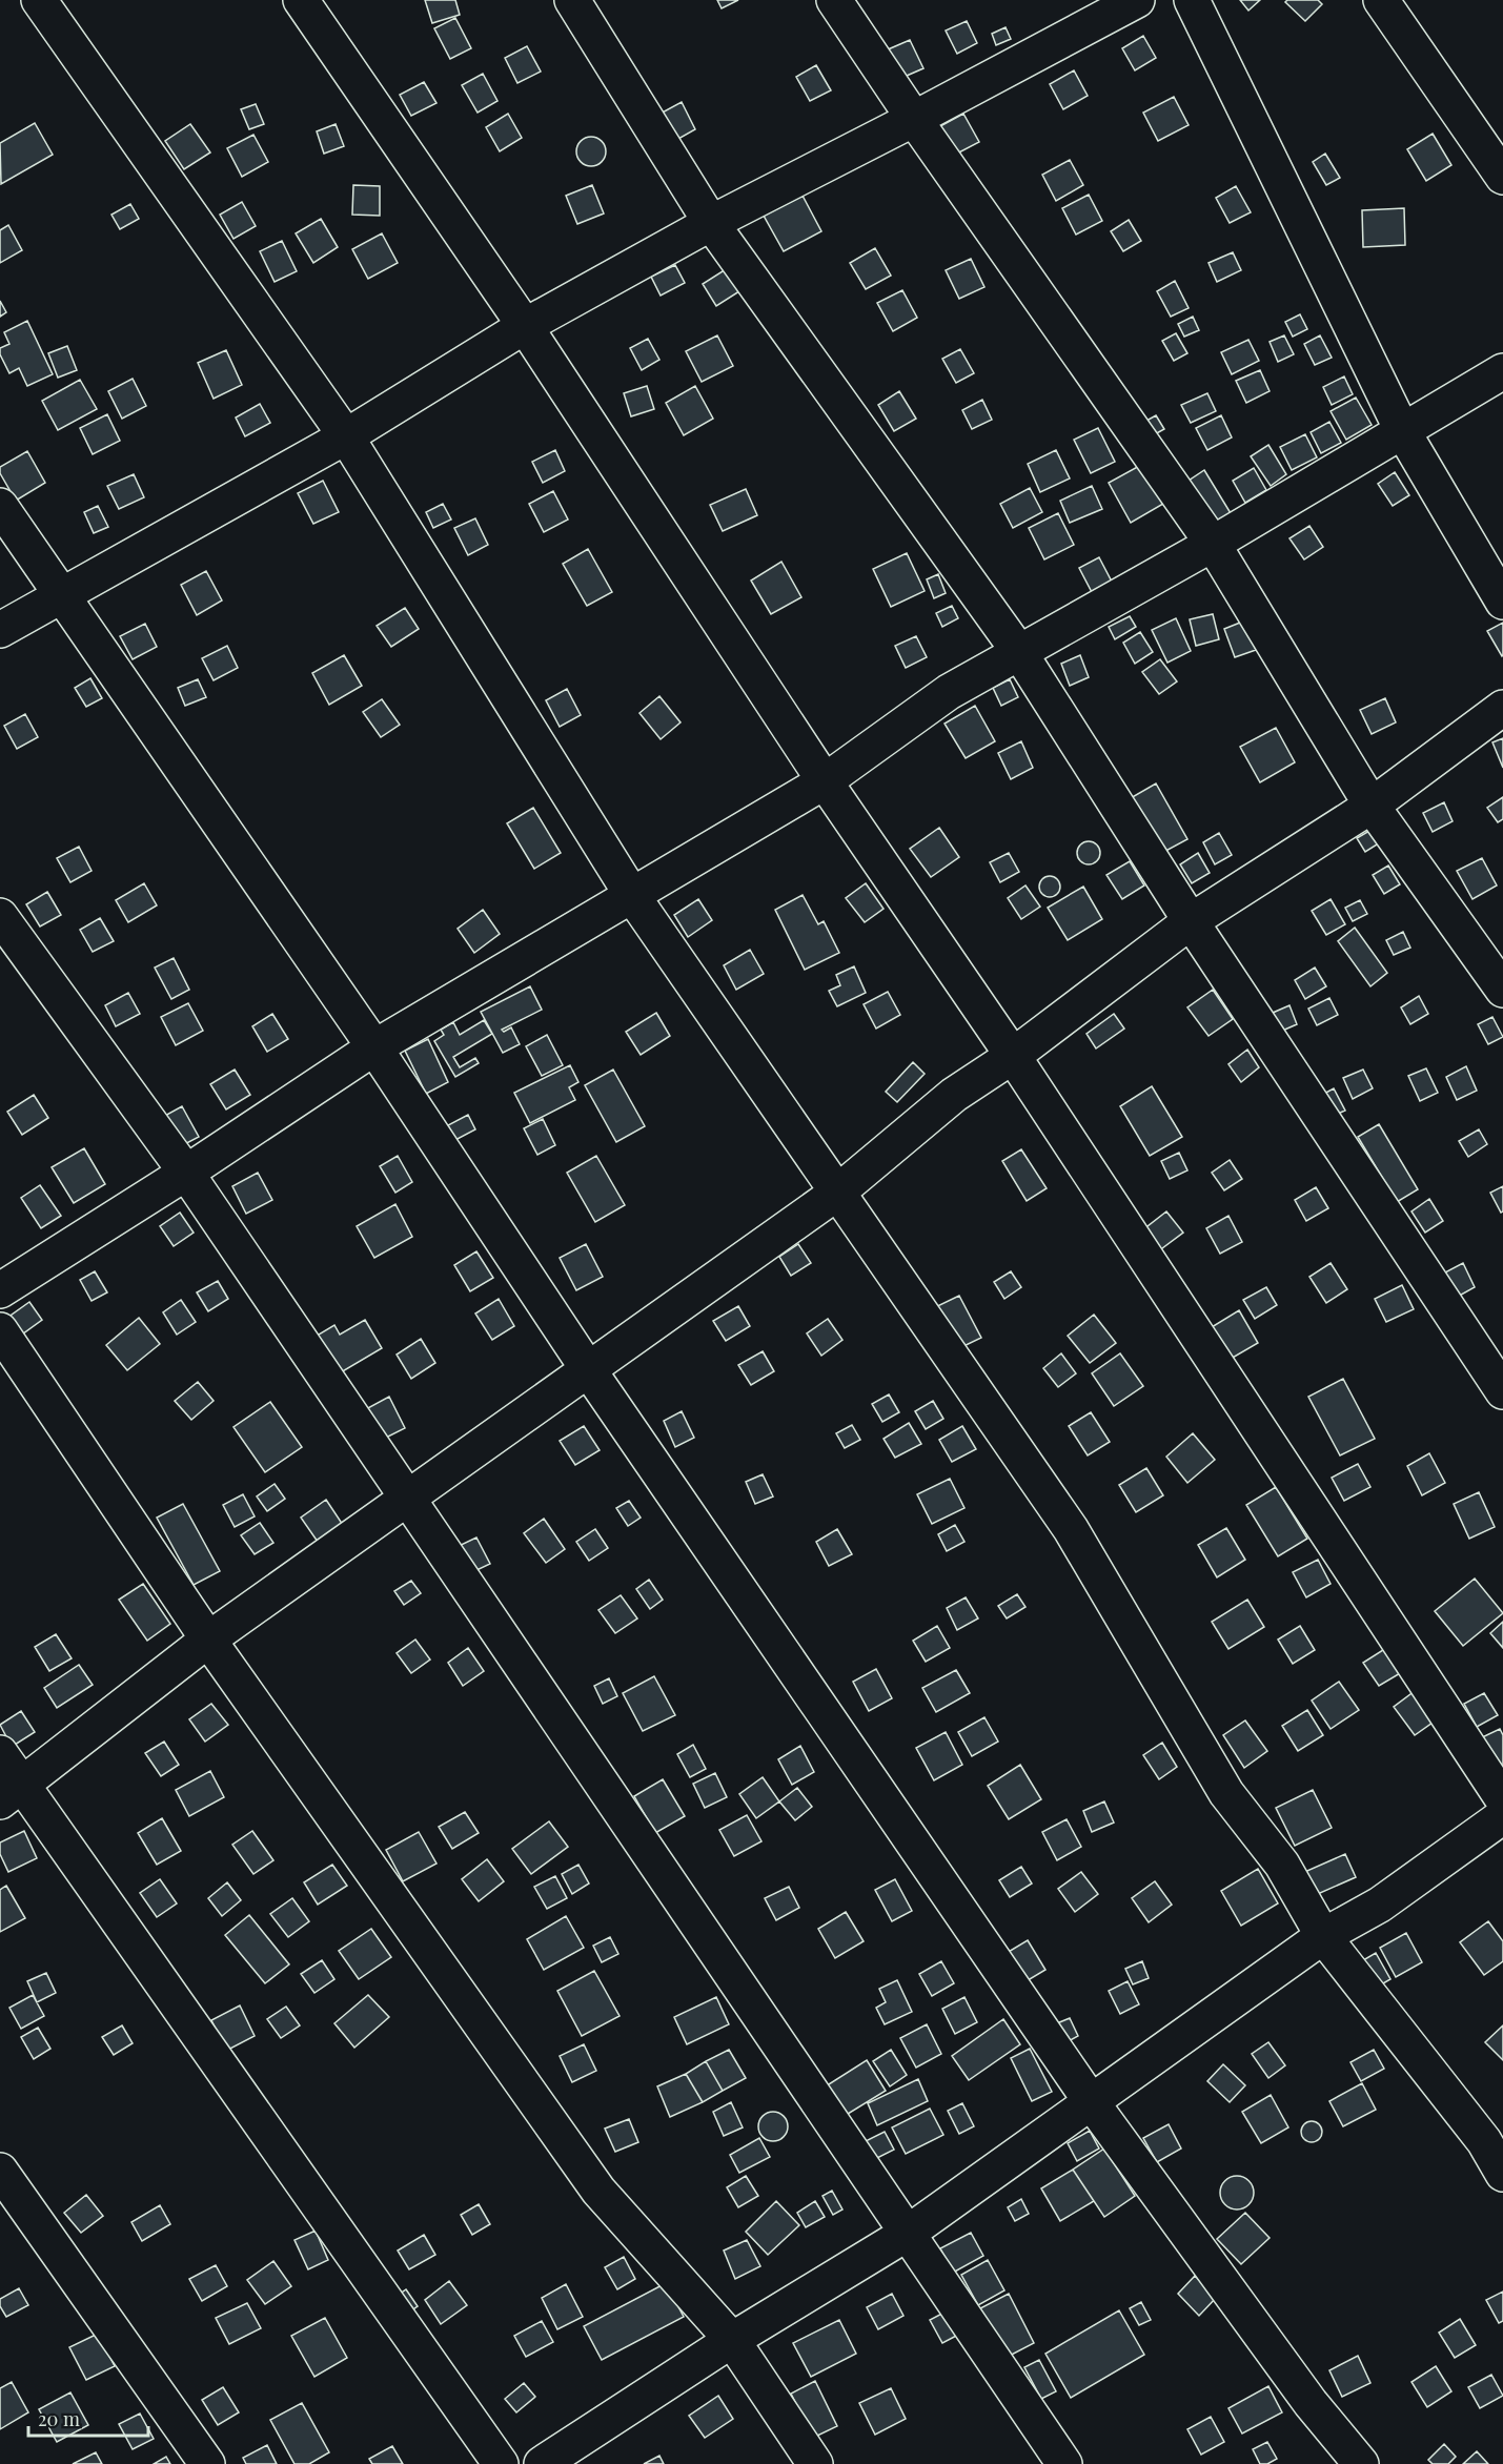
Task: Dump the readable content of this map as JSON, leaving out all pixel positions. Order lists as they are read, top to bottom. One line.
{"scale_bar":"20 m"}
